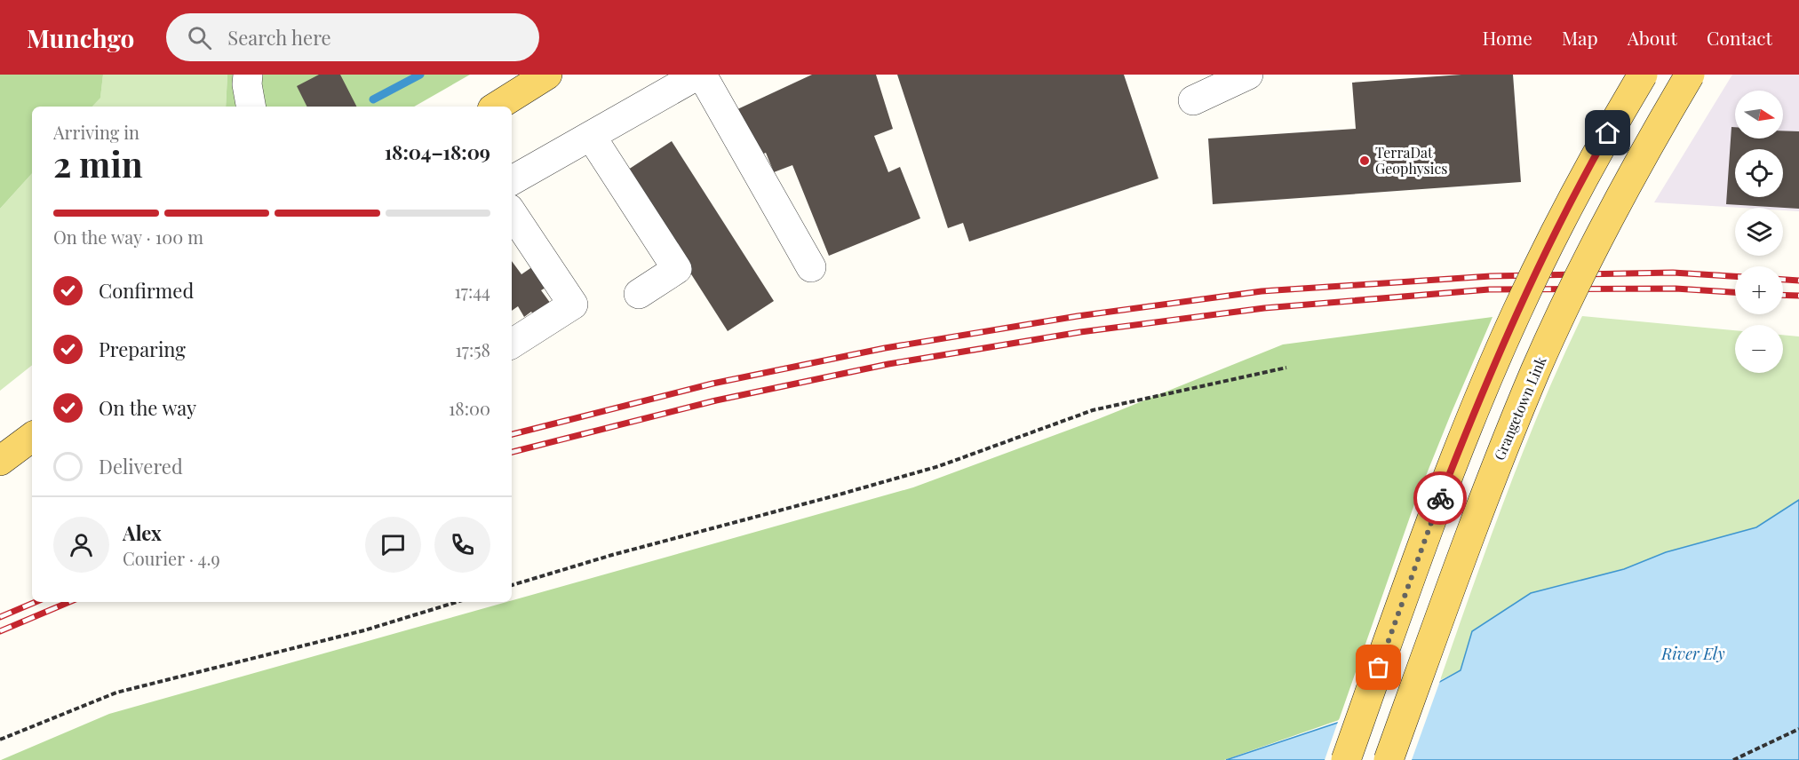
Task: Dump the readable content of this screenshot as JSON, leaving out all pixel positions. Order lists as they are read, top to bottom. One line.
{"streets":{"main road":["Grangetown Link"]},"water":["River Ely"],"places":["TerraDat Geophysics"],"north":"right","page":{"header":"Munchgo","search":"Search here","nav":["Home","Map","About","Contact"],"map_buttons":["+","−"],"heading":["2 min","Arriving in","18:04–18:09"],"panel":["Alex","Courier · 4.9"],"bar":"On the way · 100 m","list":[["Confirmed","17:44"],["Preparing","17:58"],["On the way","18:00"],"Delivered"]}}
